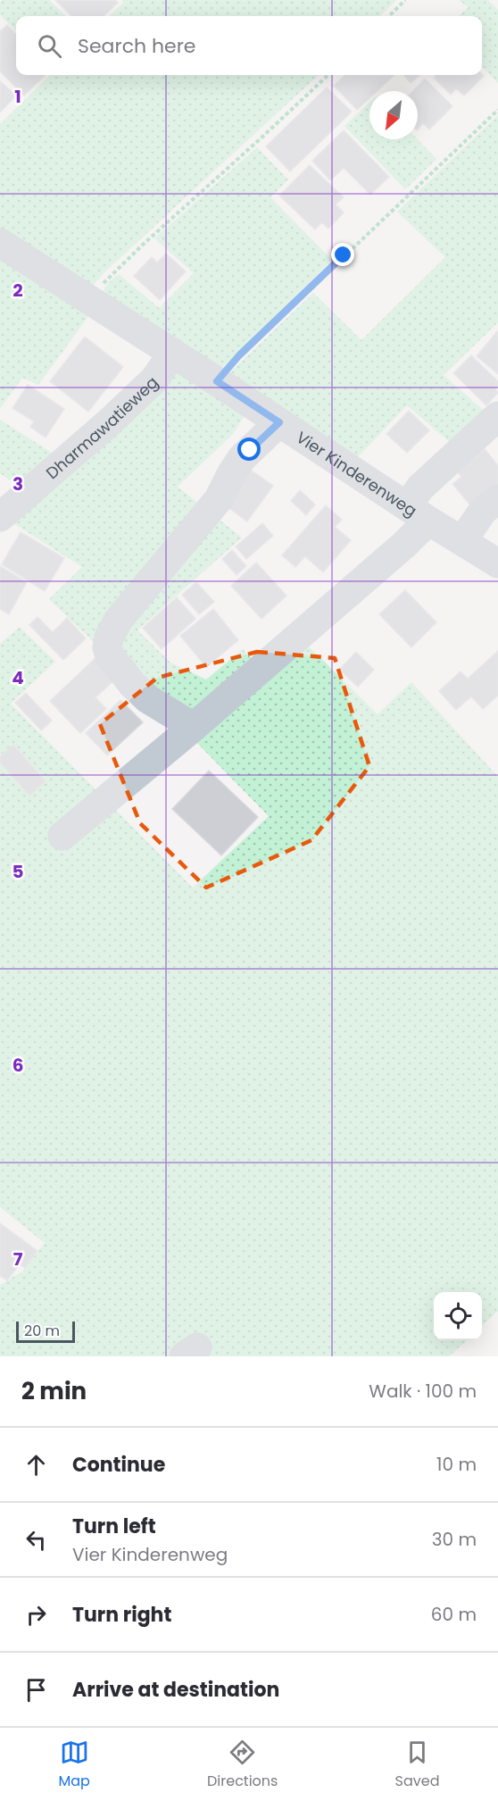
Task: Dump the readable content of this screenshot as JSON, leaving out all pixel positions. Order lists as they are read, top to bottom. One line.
{"streets":{"street":["Dharmawatieweg","Vier Kinderenweg"]},"crossings":[["Dharmawatieweg","Vier Kinderenweg"]],"scale_bar":"20 m","north":"bottom left","page":{"search":"Search here","scale":"20 m","heading":["2 min","Walk · 100 m"],"list":[["Continue","10 m"],["Turn left","Vier Kinderenweg","30 m"],["Turn right","60 m"],"Arrive at destination"],"nav":["Map","Directions","Saved"]},"grid":{"rows":["1","2","3","4","5","6","7"]}}
